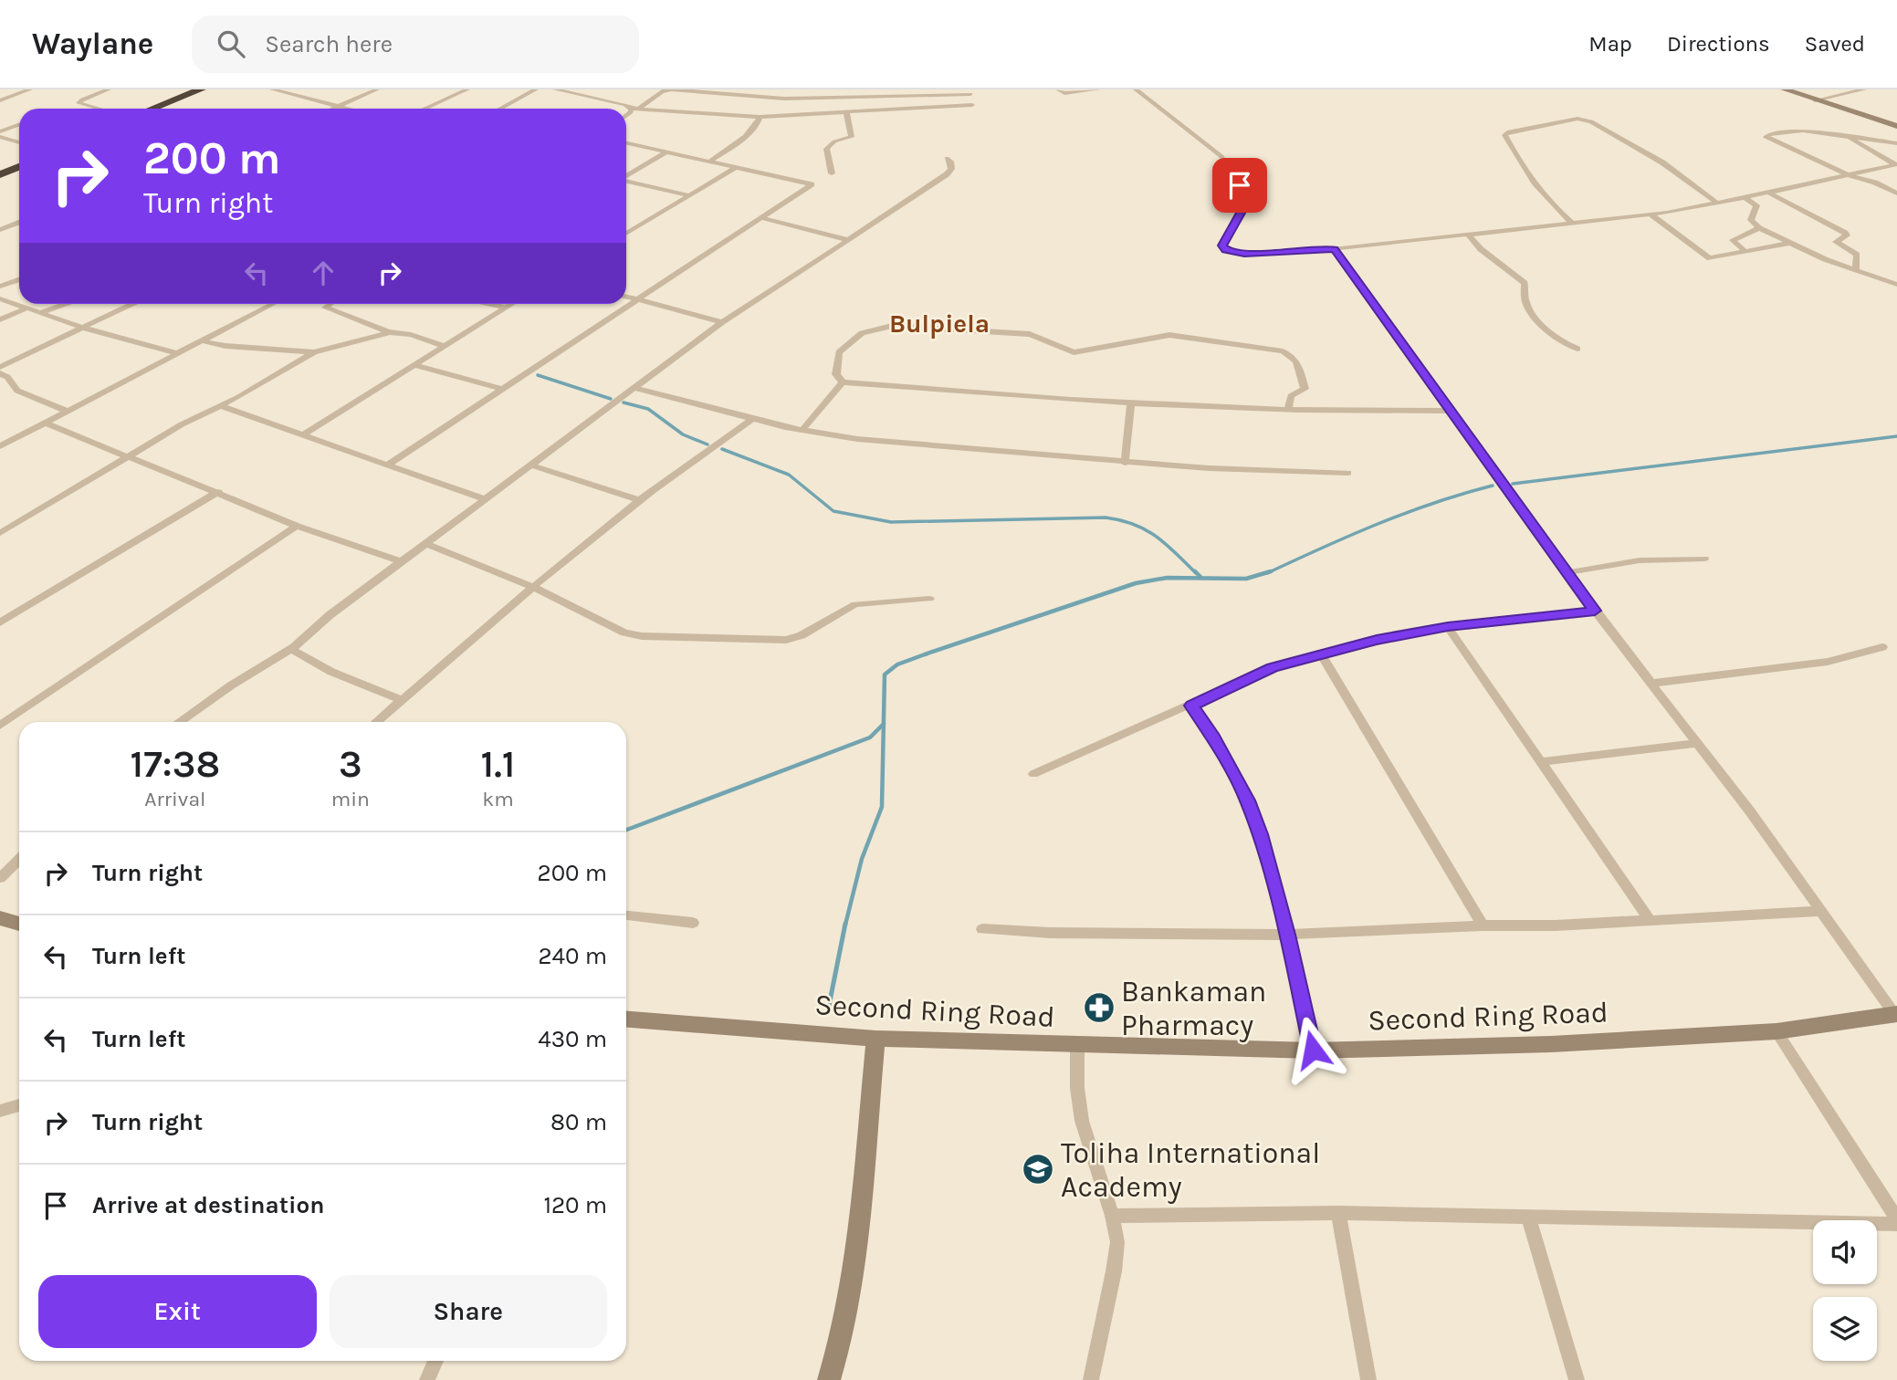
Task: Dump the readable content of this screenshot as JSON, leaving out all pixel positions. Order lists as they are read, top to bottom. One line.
{"streets":{"main road":["Second Ring Road"]},"districts":["Bulpiela"],"places":{"pharmacy":["Bankaman Pharmacy"],"school or university":["Toliha International Academy"]},"page":{"header":"Waylane","search":"Search here","nav":["Map","Directions","Saved"],"turn":["200 m","Turn right"],"eta":["17:38","Arrival","3","min","1.1","km"],"list":[{"name":"Turn right","value":"200 m"},{"name":"Turn left","value":"240 m"},{"name":"Turn left","value":"430 m"},{"name":"Turn right","value":"80 m"},{"name":"Arrive at destination","value":"120 m"}],"buttons":["Exit","Share"]}}
